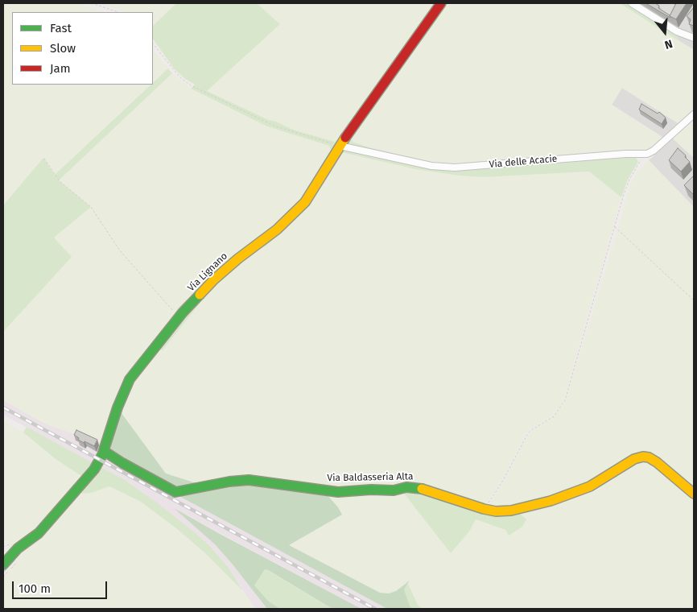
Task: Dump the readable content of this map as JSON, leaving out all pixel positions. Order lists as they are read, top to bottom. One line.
{"streets":{"street":["Via delle Acacie","Via Lignano","Via Baldasseria Alta"]},"crossings":[["Via delle Acacie","Via Lignano"],["Via Lignano","Via Baldasseria Alta"]],"legend":["Fast","Slow","Jam"],"scale_bar":"100 m","north":"bottom"}
